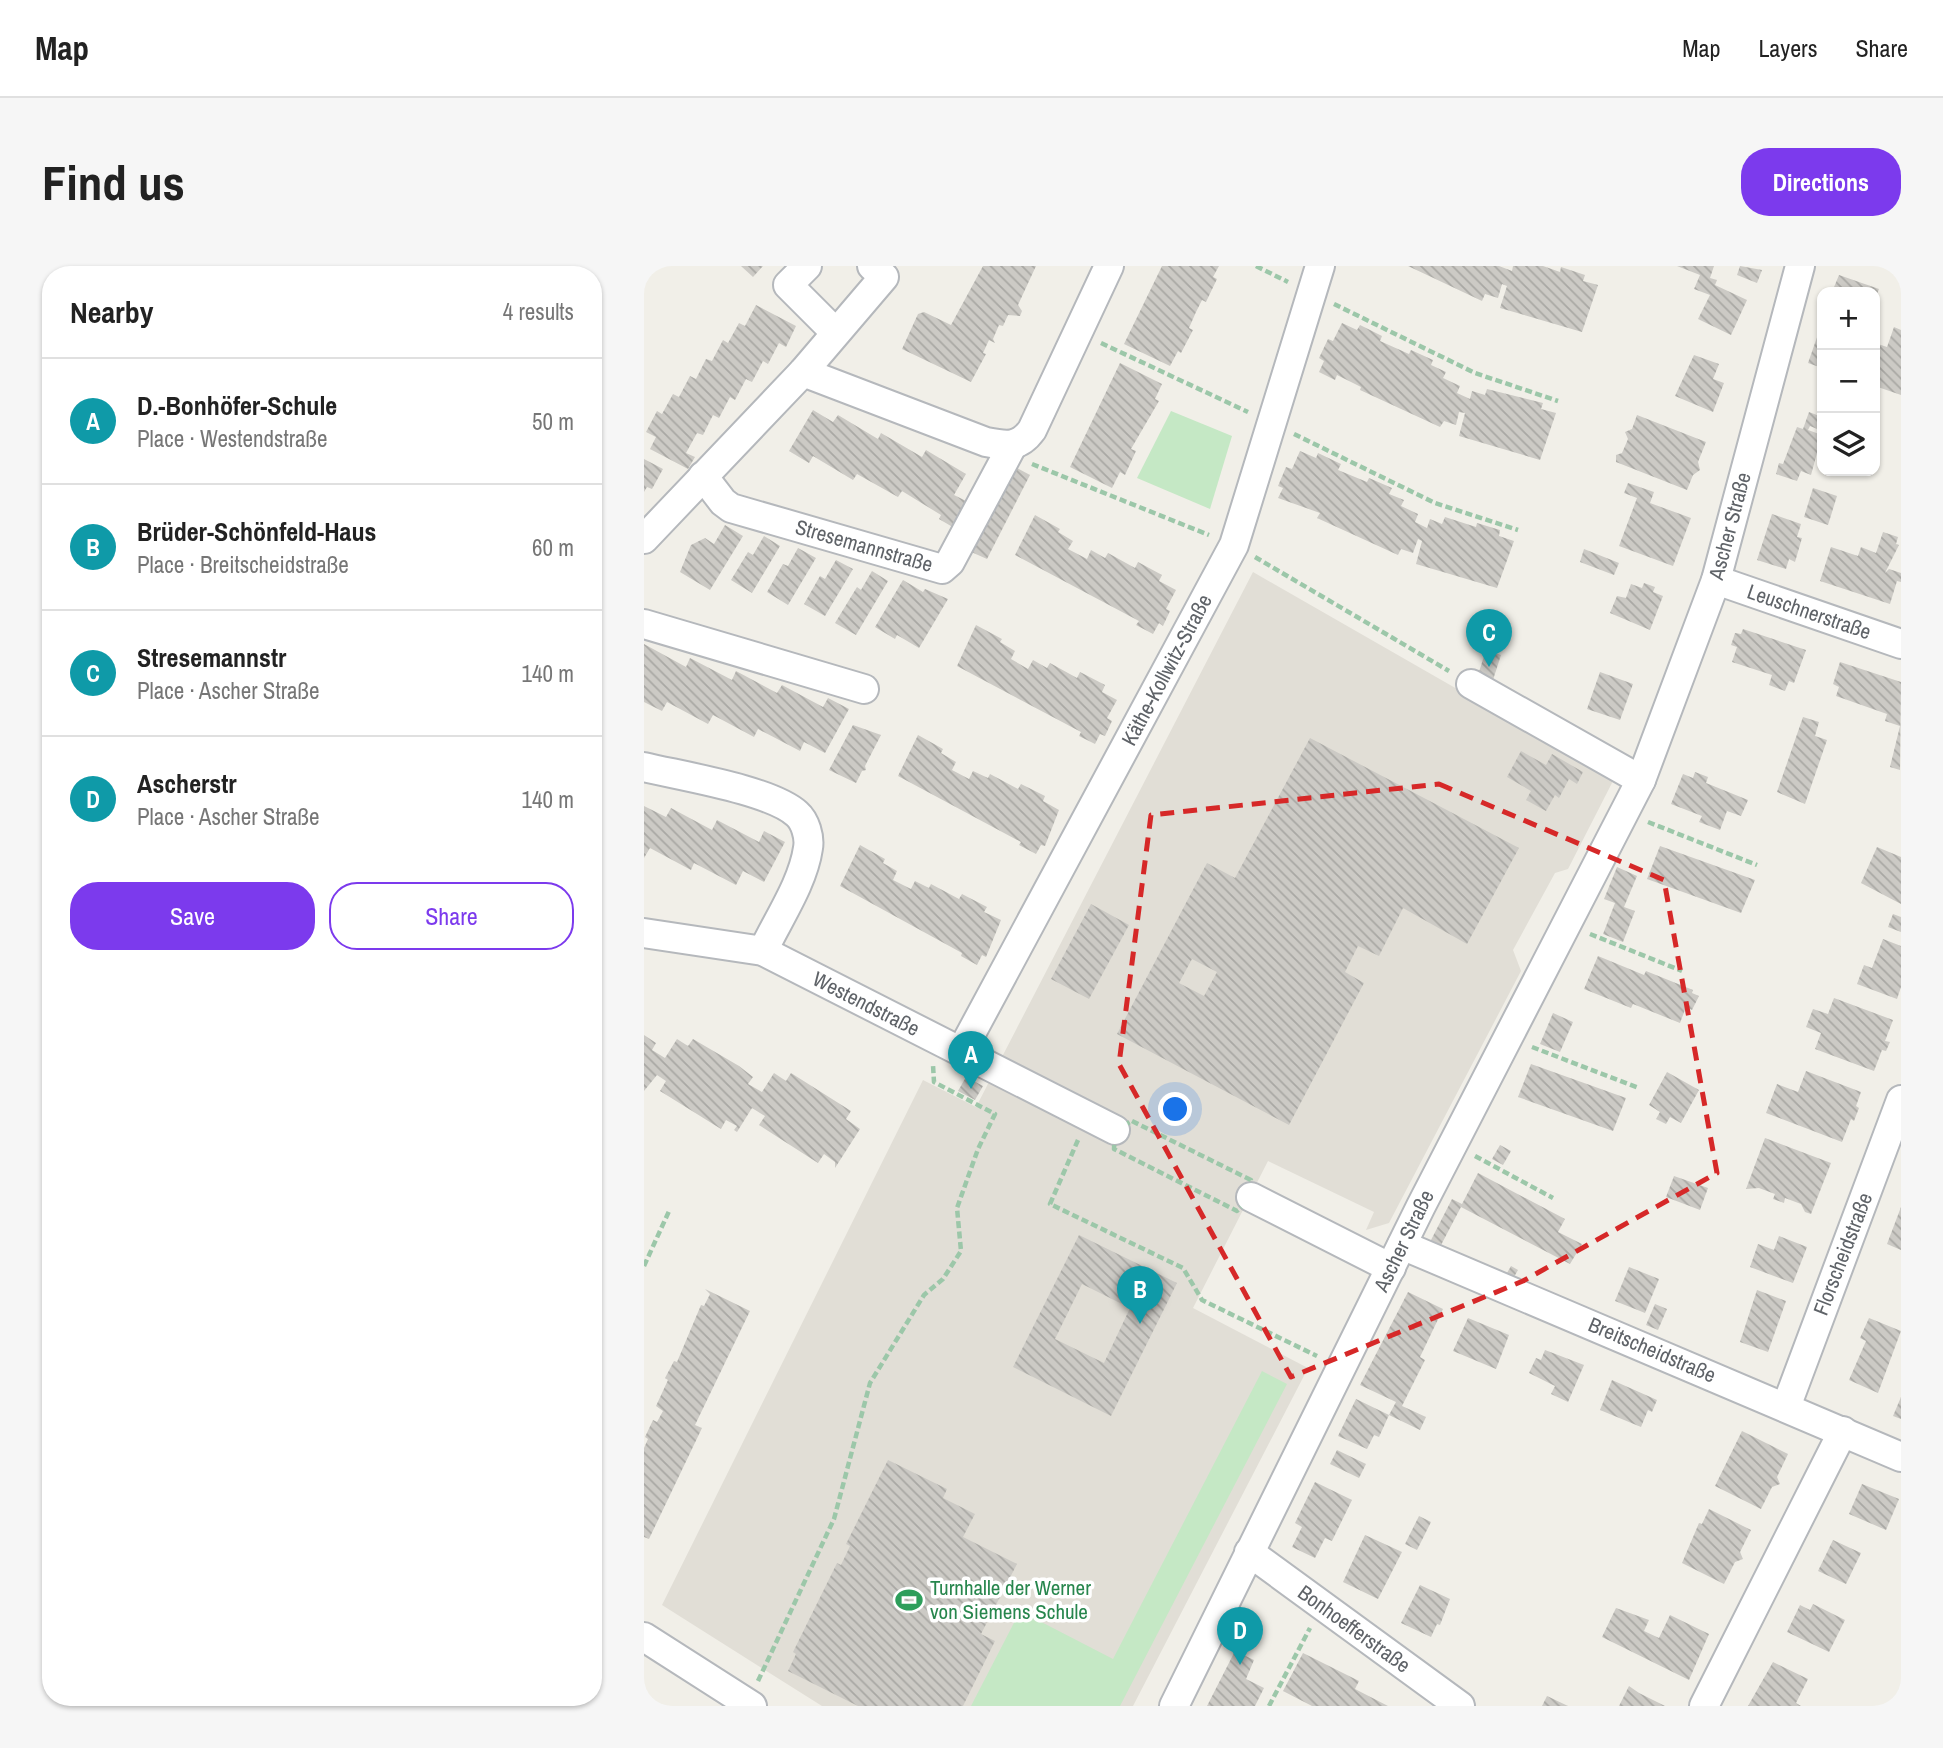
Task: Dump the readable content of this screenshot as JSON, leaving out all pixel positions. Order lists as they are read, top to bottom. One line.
{"streets":{"street":["Ascher Straße","Stresemannstraße","Leuschnerstraße","Käthe-Kollwitz-Straße","Westendstraße","Florscheidstraße","Breitscheidstraße","Bonhoefferstraße"]},"crossings":[["Ascher Straße","Leuschnerstraße"],["Ascher Straße","Breitscheidstraße"],["Ascher Straße","Bonhoefferstraße"],["Käthe-Kollwitz-Straße","Westendstraße"],["Florscheidstraße","Breitscheidstraße"]],"places":{"sports":["Turnhalle der Werner von Siemens Schule"]},"page":{"header":"Map","nav":["Map","Layers","Share"],"buttons":["Directions",["Save","Share"]],"title":"Find us","heading":["Nearby","4 results"],"map_buttons":["+","−"],"list":[{"mark":"A","name":"D.-Bonhöfer-Schule","note":"Place · Westendstraße","value":"50 m"},{"mark":"B","name":"Brüder-Schönfeld-Haus","note":"Place · Breitscheidstraße","value":"60 m"},{"mark":"C","name":"Stresemannstr","note":"Place · Ascher Straße","value":"140 m"},{"mark":"D","name":"Ascherstr","note":"Place · Ascher Straße","value":"140 m"}],"pins":["C","A","B","D"]}}
